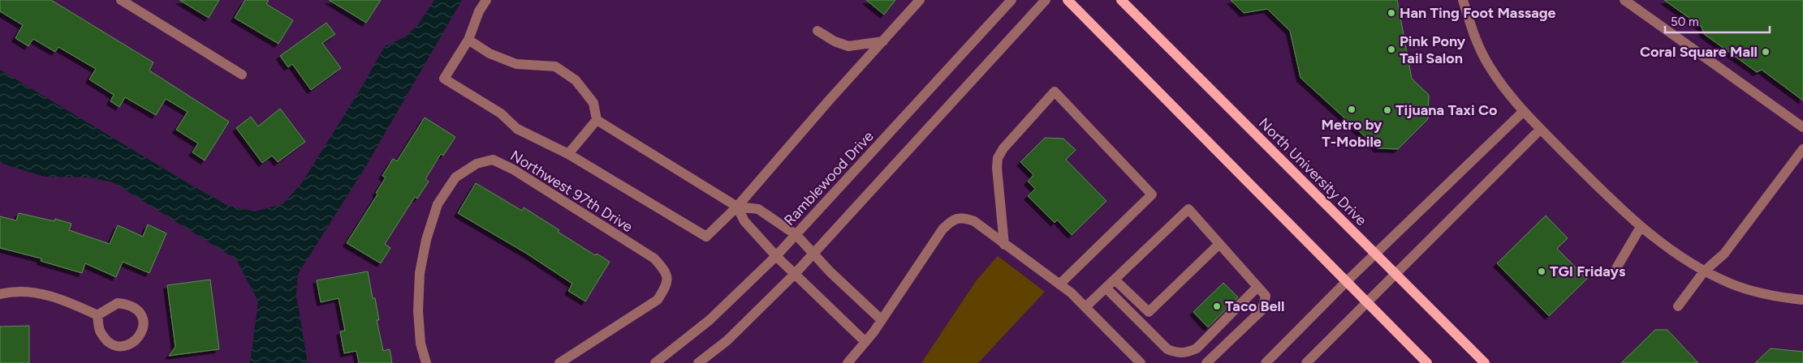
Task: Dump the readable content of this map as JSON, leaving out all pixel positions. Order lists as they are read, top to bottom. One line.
{"streets":{"main road":["North University Drive"],"street":["Ramblewood Drive","Northwest 97th Drive"]},"places":["Han Ting Foot Massage","Pink Pony Tail Salon","Coral Square Mall","Metro by T-Mobile","Tijuana Taxi Co","TGI Fridays","Taco Bell"],"scale_bar":"50 m"}
